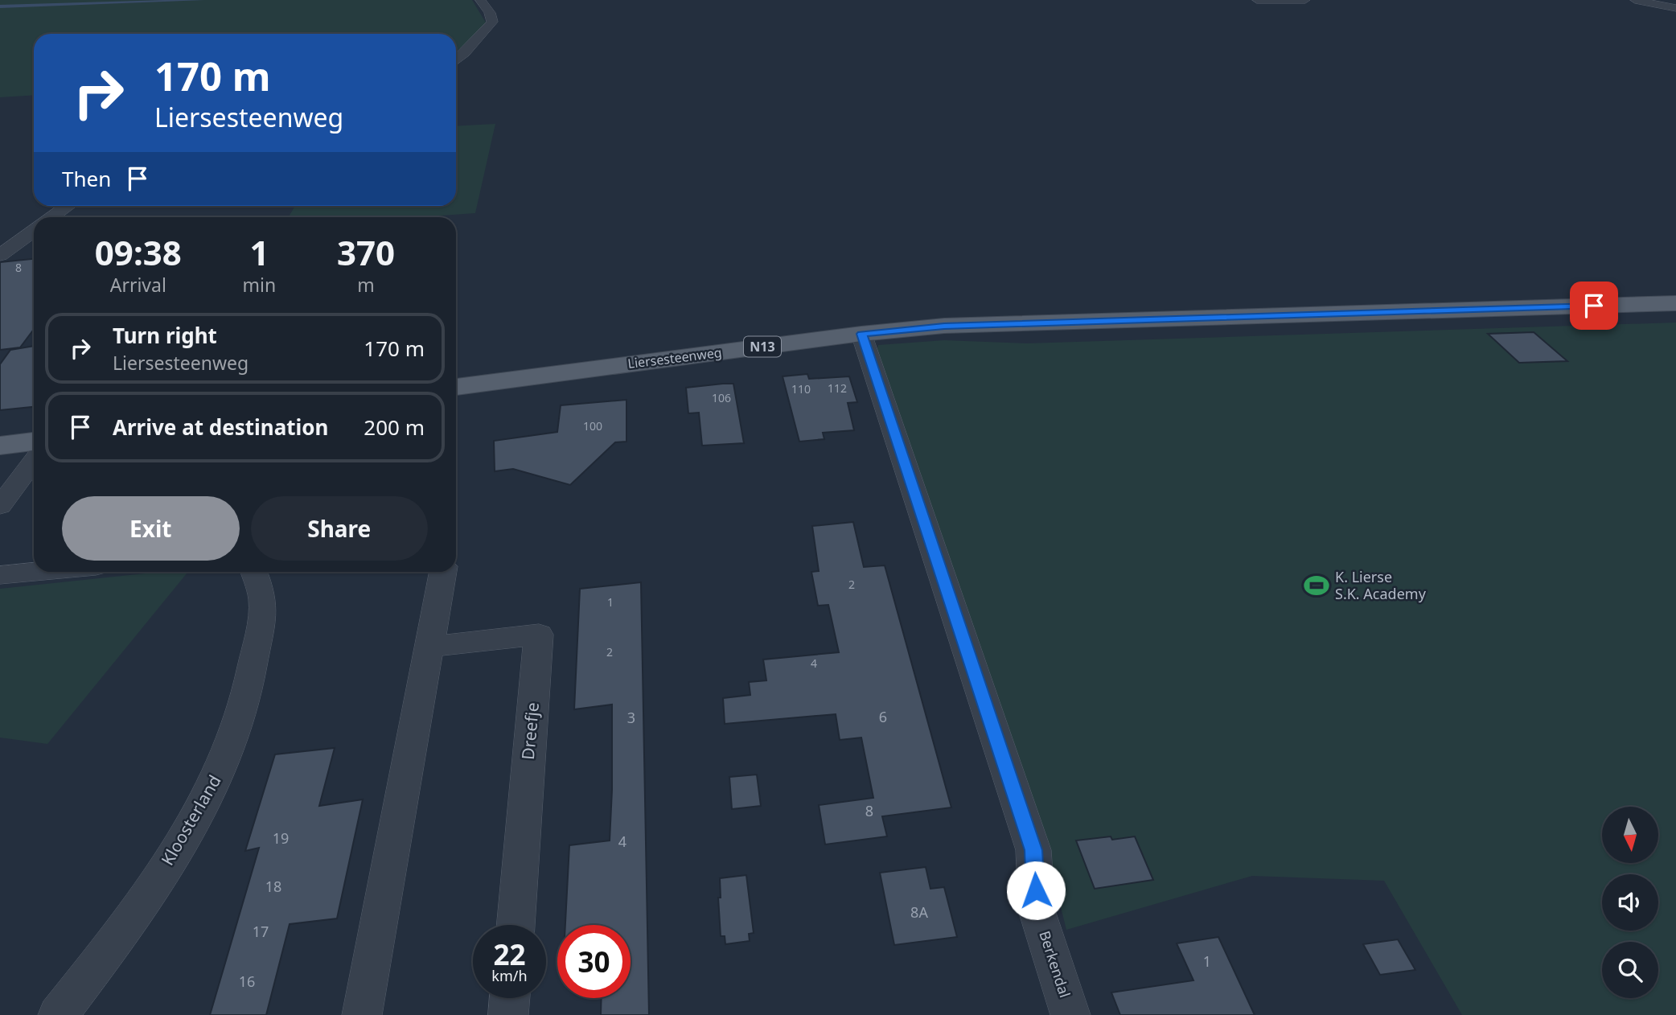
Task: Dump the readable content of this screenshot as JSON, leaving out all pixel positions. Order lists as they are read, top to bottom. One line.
{"streets":{"main road":["N13","Liersesteenweg"],"street":["Dreefje","Kloosterland","Berkendal"]},"crossings":[["Liersesteenweg","Berkendal"]],"places":{"sports":["K. Lierse S.K. Academy"]},"house_numbers":["8","112","110","106","100","2","1","2","4","6","3","8","19","4","18","8A","17","1","16"],"north":"bottom","page":{"turn":["170 m","Liersesteenweg"],"then":"Then","eta":["09:38","Arrival","1","min","370","m"],"list":[{"name":"Turn right","note":"Liersesteenweg","value":"170 m"},{"name":"Arrive at destination","value":"200 m"}],"buttons":["Exit","Share"],"speed":"22 km/h","limit":"30"}}
